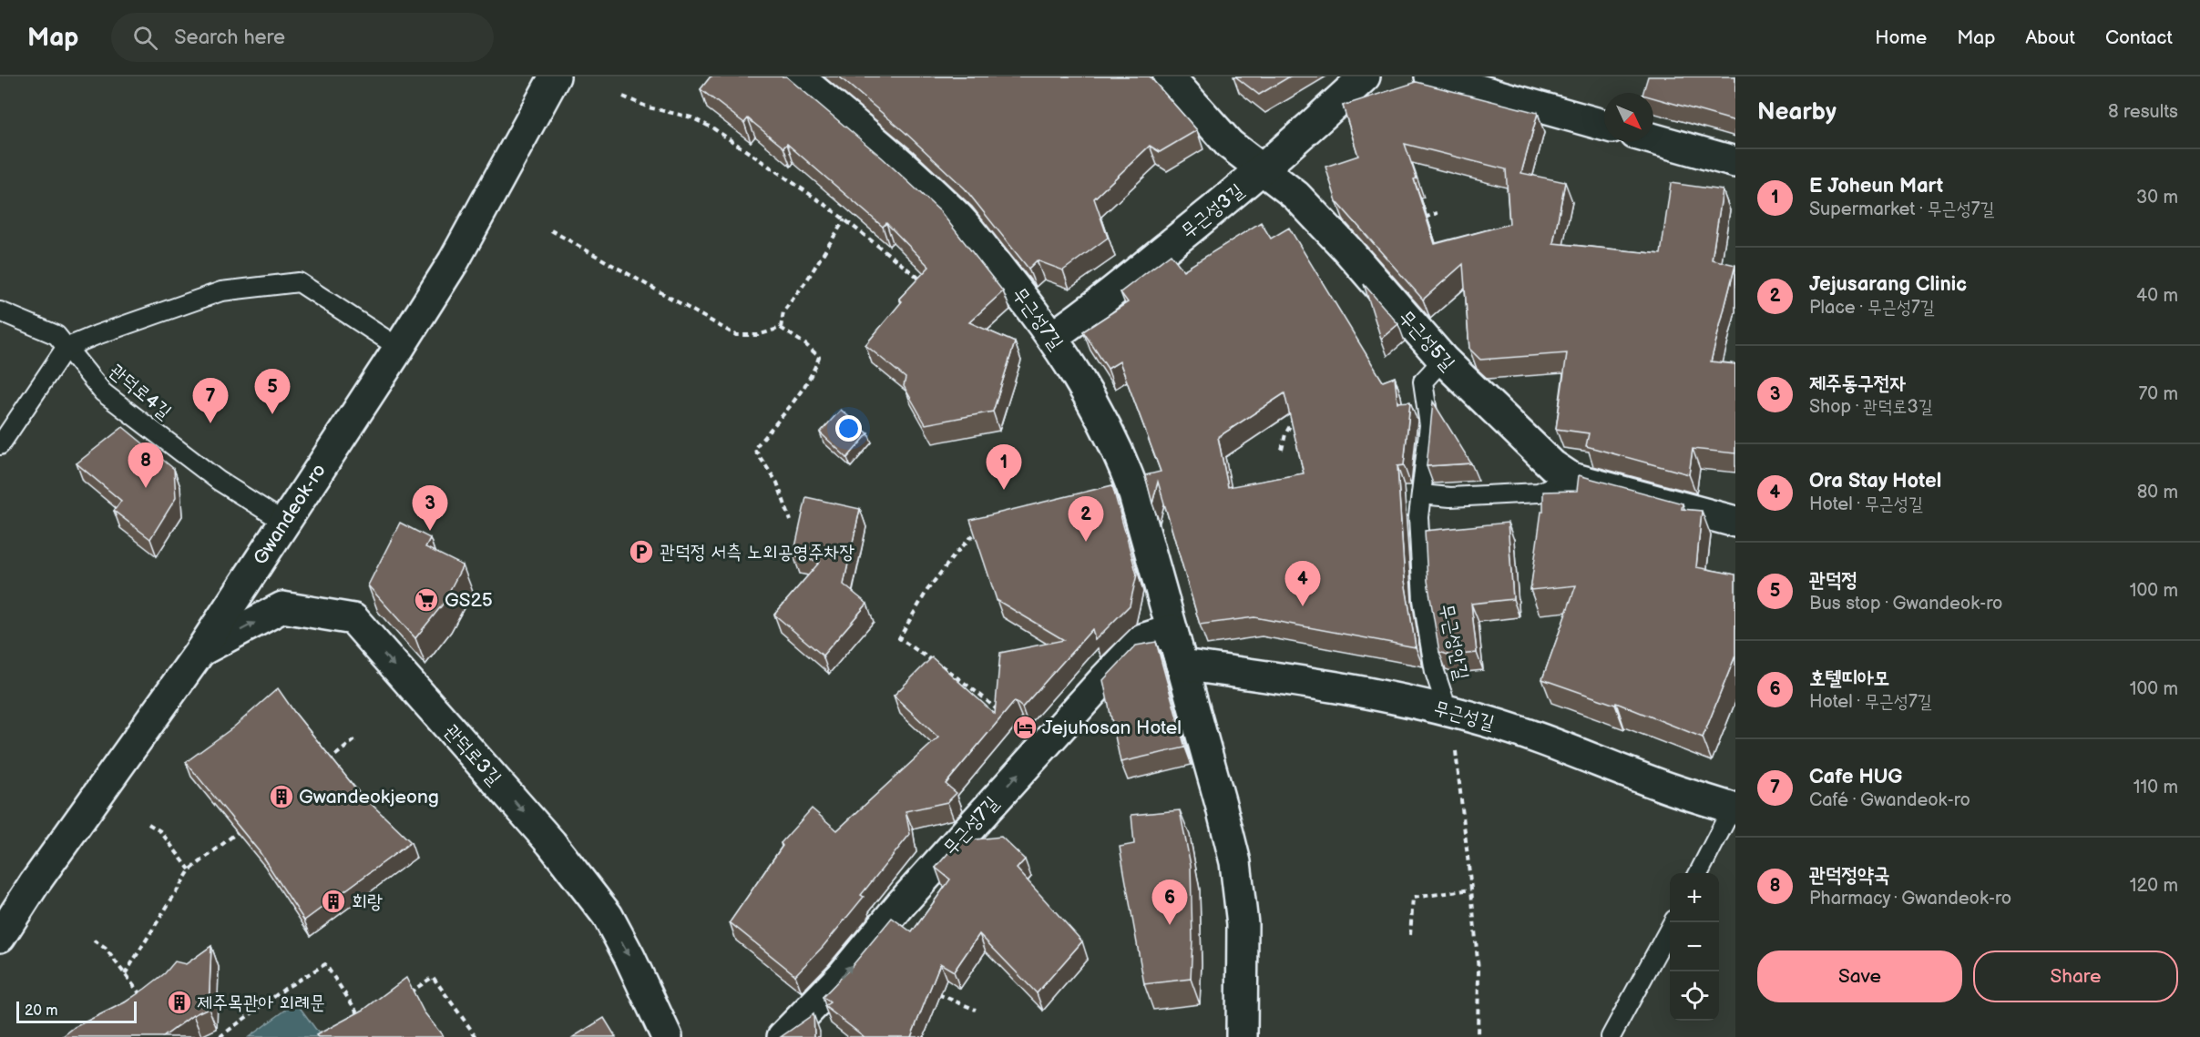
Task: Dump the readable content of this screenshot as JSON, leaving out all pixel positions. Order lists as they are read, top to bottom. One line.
{"streets":{"street":["무근성3길","무근성7길","무근성5길","Gwandeok-ro","무근성길","관덕로3길"],"lane":["관덕로4길","무근성안길"]},"crossings":[["무근성3길","무근성7길"],["무근성3길","무근성5길"],["무근성7길","무근성길"],["무근성5길","무근성안길"],["관덕로4길","Gwandeok-ro"],["Gwandeok-ro","관덕로3길"],["무근성안길","무근성길"]],"one_way":["관덕로3길"],"places":{"parking":["관덕정 서측 노외공영주차장"],"supermarket":["GS25"],"hotel":["Jejuhosan Hotel"],"building":["Gwandeokjeong","회랑","제주목관아 외례문"]},"scale_bar":"20 m","north":"bottom right","page":{"header":"Map","search":"Search here","nav":["Home","Map","About","Contact"],"heading":["Nearby","8 results"],"list":[{"mark":"1","name":"E Joheun Mart","note":"Supermarket · 무근성7길","value":"30 m"},{"mark":"2","name":"Jejusarang Clinic","note":"Place · 무근성7길","value":"40 m"},{"mark":"3","name":"제주동구전자","note":"Shop · 관덕로3길","value":"70 m"},{"mark":"4","name":"Ora Stay Hotel","note":"Hotel · 무근성길","value":"80 m"},{"mark":"5","name":"관덕정","note":"Bus stop · Gwandeok-ro","value":"100 m"},{"mark":"6","name":"호텔띠아모","note":"Hotel · 무근성7길","value":"100 m"},{"mark":"7","name":"Cafe HUG","note":"Café · Gwandeok-ro","value":"110 m"},{"mark":"8","name":"관덕정약국","note":"Pharmacy · Gwandeok-ro","value":"120 m"}],"pins":["5","7","8","1","3","2","4","6"],"map_buttons":["+","−"],"buttons":["Save","Share"],"scale":"20 m"}}
